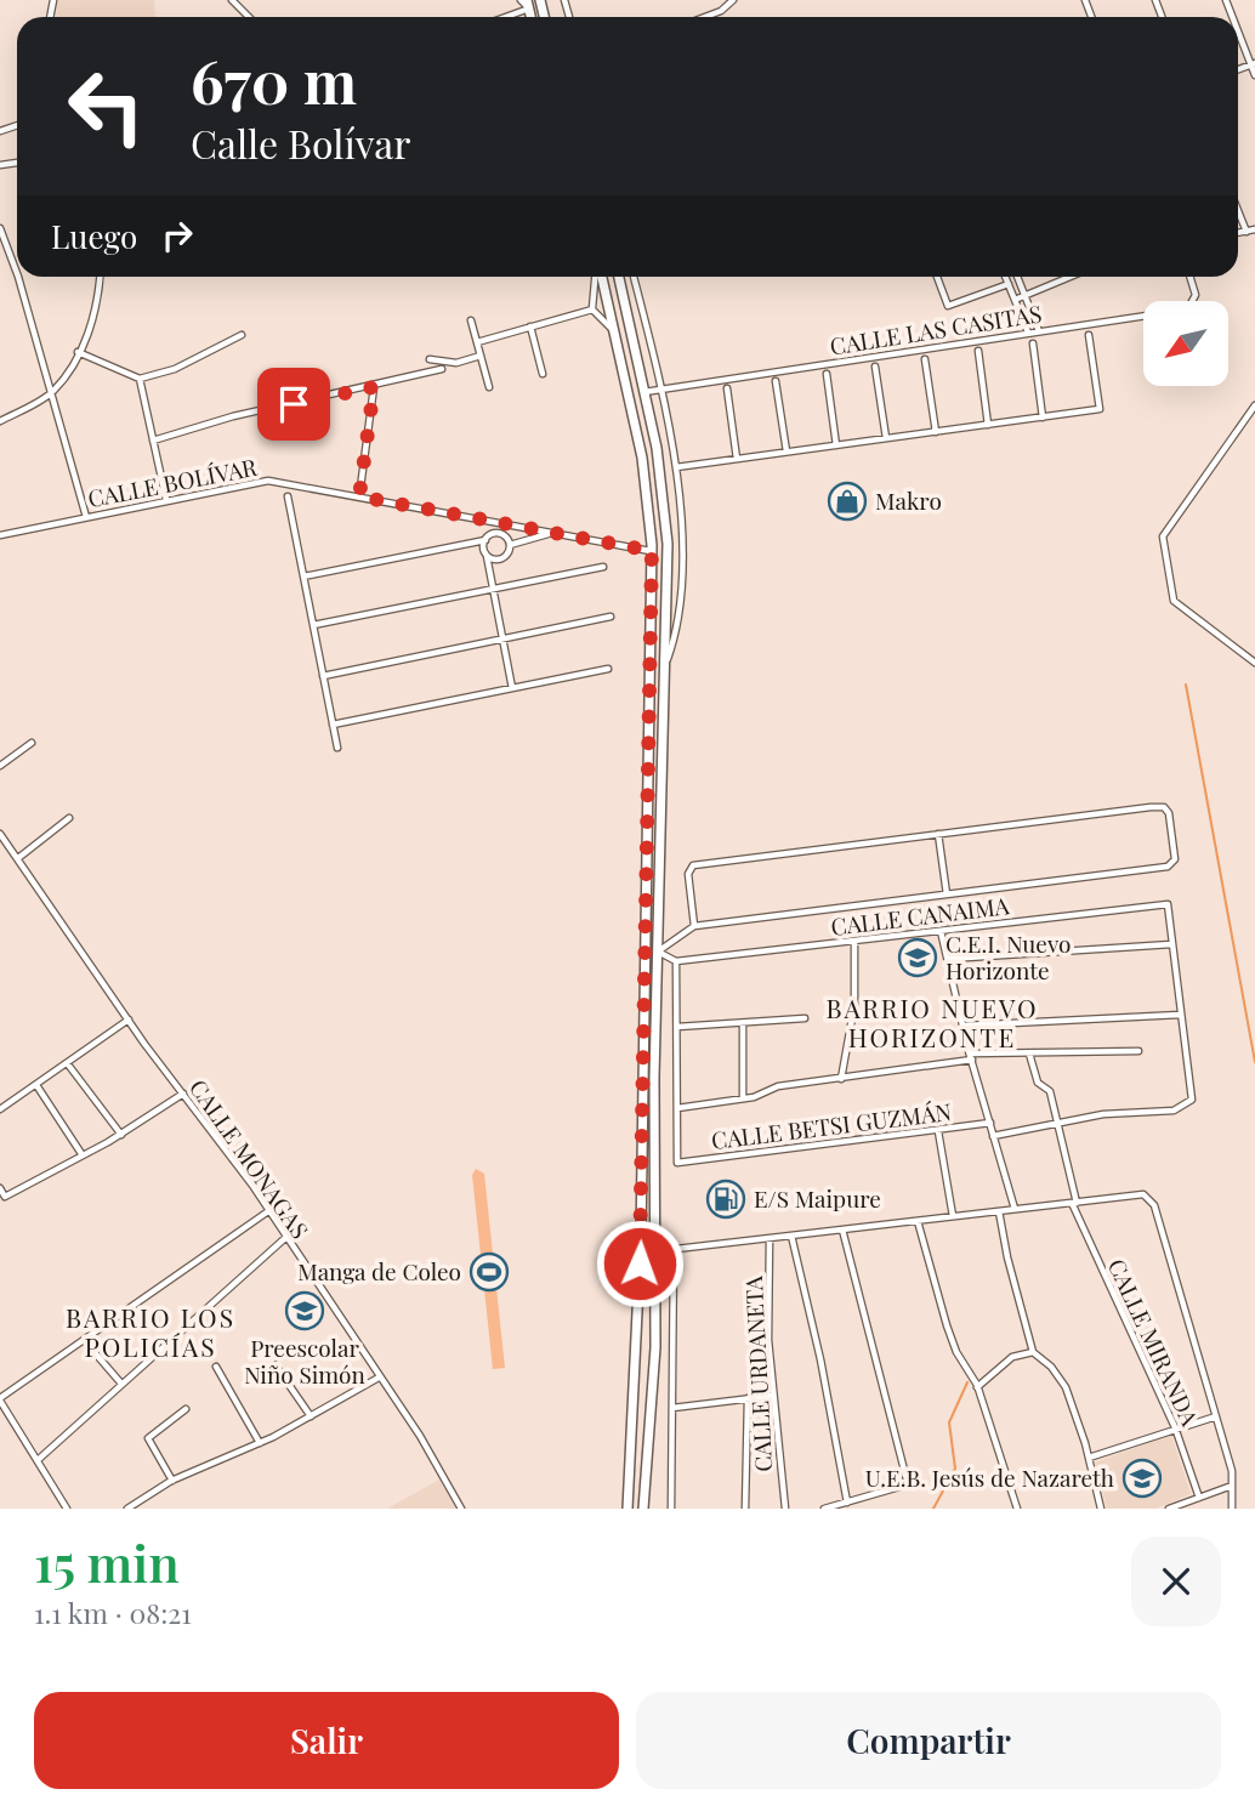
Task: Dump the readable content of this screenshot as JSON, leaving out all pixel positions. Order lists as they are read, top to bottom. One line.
{"streets":{"street":["CALLE LAS CASITAS","CALLE BOLÍVAR","CALLE CANAIMA","CALLE BETSI GUZMÁN","CALLE MONAGAS","CALLE MIRANDA","CALLE URDANETA"]},"districts":["BARRIO NUEVO HORIZONTE","BARRIO LOS POLICÍAS"],"places":{"shop":["Makro"],"school or university":["C.E.I. Nuevo Horizonte","Preescolar Niño Simón","U.E.B. Jesús de Nazareth"],"fuel station":["E/S Maipure"],"sports":["Manga de Coleo"]},"north":"bottom left","page":{"turn":["670 m","Calle Bolívar"],"then":"Luego","heading":["15 min","1.1 km · 08:21"],"buttons":["Salir","Compartir"]}}
